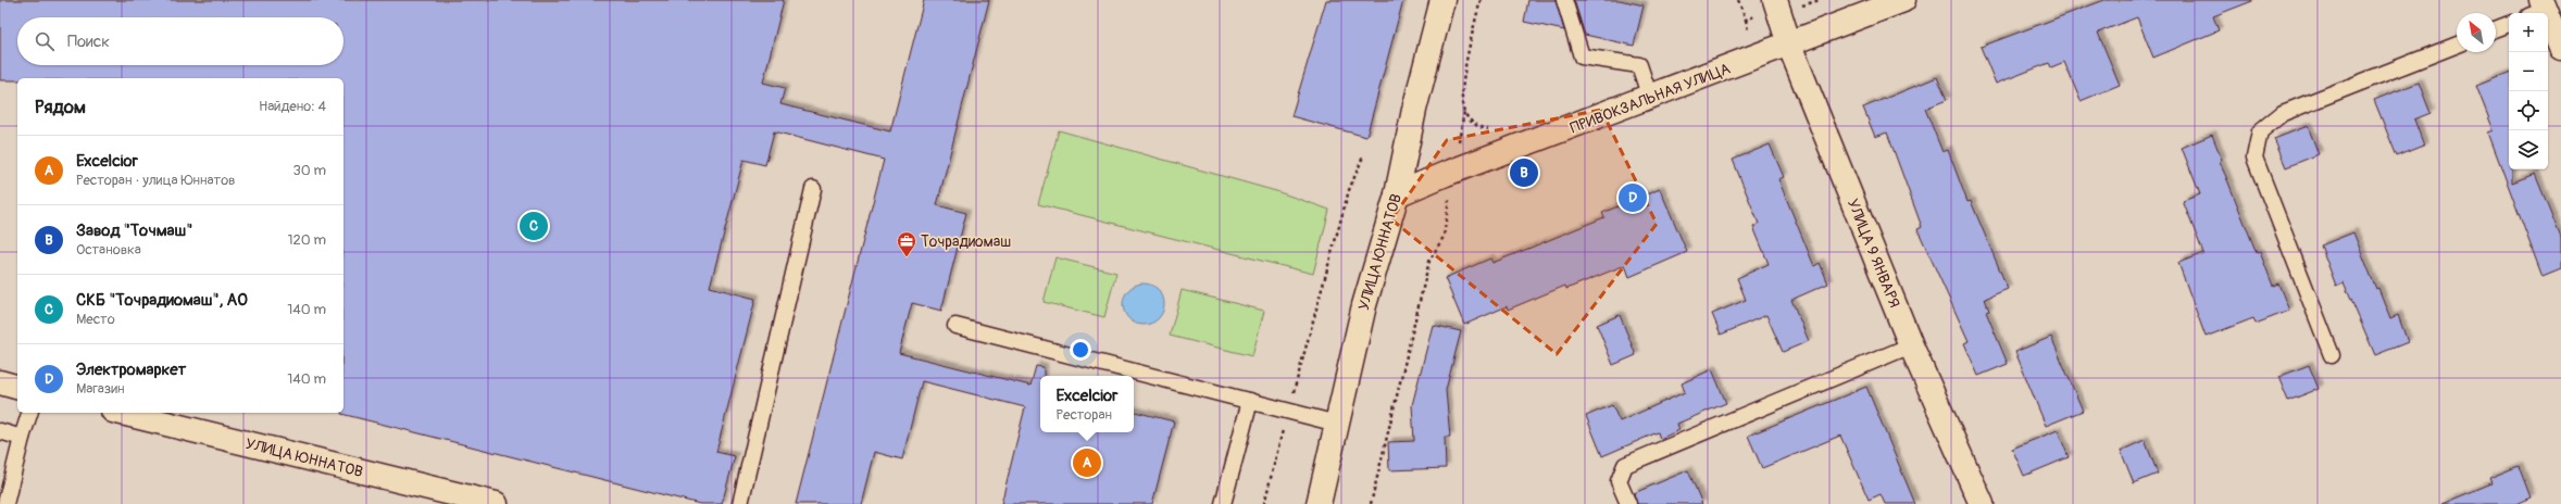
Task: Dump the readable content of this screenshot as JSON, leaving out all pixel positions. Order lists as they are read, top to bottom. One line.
{"streets":{"street":["ПРИВОКЗАЛЬНАЯ УЛИЦА","УЛИЦА ЮННАТОВ","УЛИЦА 9 ЯНВАРЯ"]},"crossings":[["ПРИВОКЗАЛЬНАЯ УЛИЦА","УЛИЦА ЮННАТОВ"],["ПРИВОКЗАЛЬНАЯ УЛИЦА","УЛИЦА 9 ЯНВАРЯ"]],"places":{"office":["Точрадиомаш"]},"north":"top left","page":{"map_buttons":["+","−"],"search":"Поиск","heading":["Рядом","Найдено: 4"],"list":[{"mark":"A","name":"Excelcior","note":"Ресторан · улица Юннатов","value":"30 m"},{"mark":"B","name":"Завод \"Точмаш\"","note":"Остановка","value":"120 m"},{"mark":"C","name":"СКБ \"Точрадиомаш\", АО","note":"Место","value":"140 m"},{"mark":"D","name":"Электромаркет","note":"Магазин","value":"140 m"}],"pins":["B","D","C","A"],"popup":["Excelcior","Ресторан"]}}
